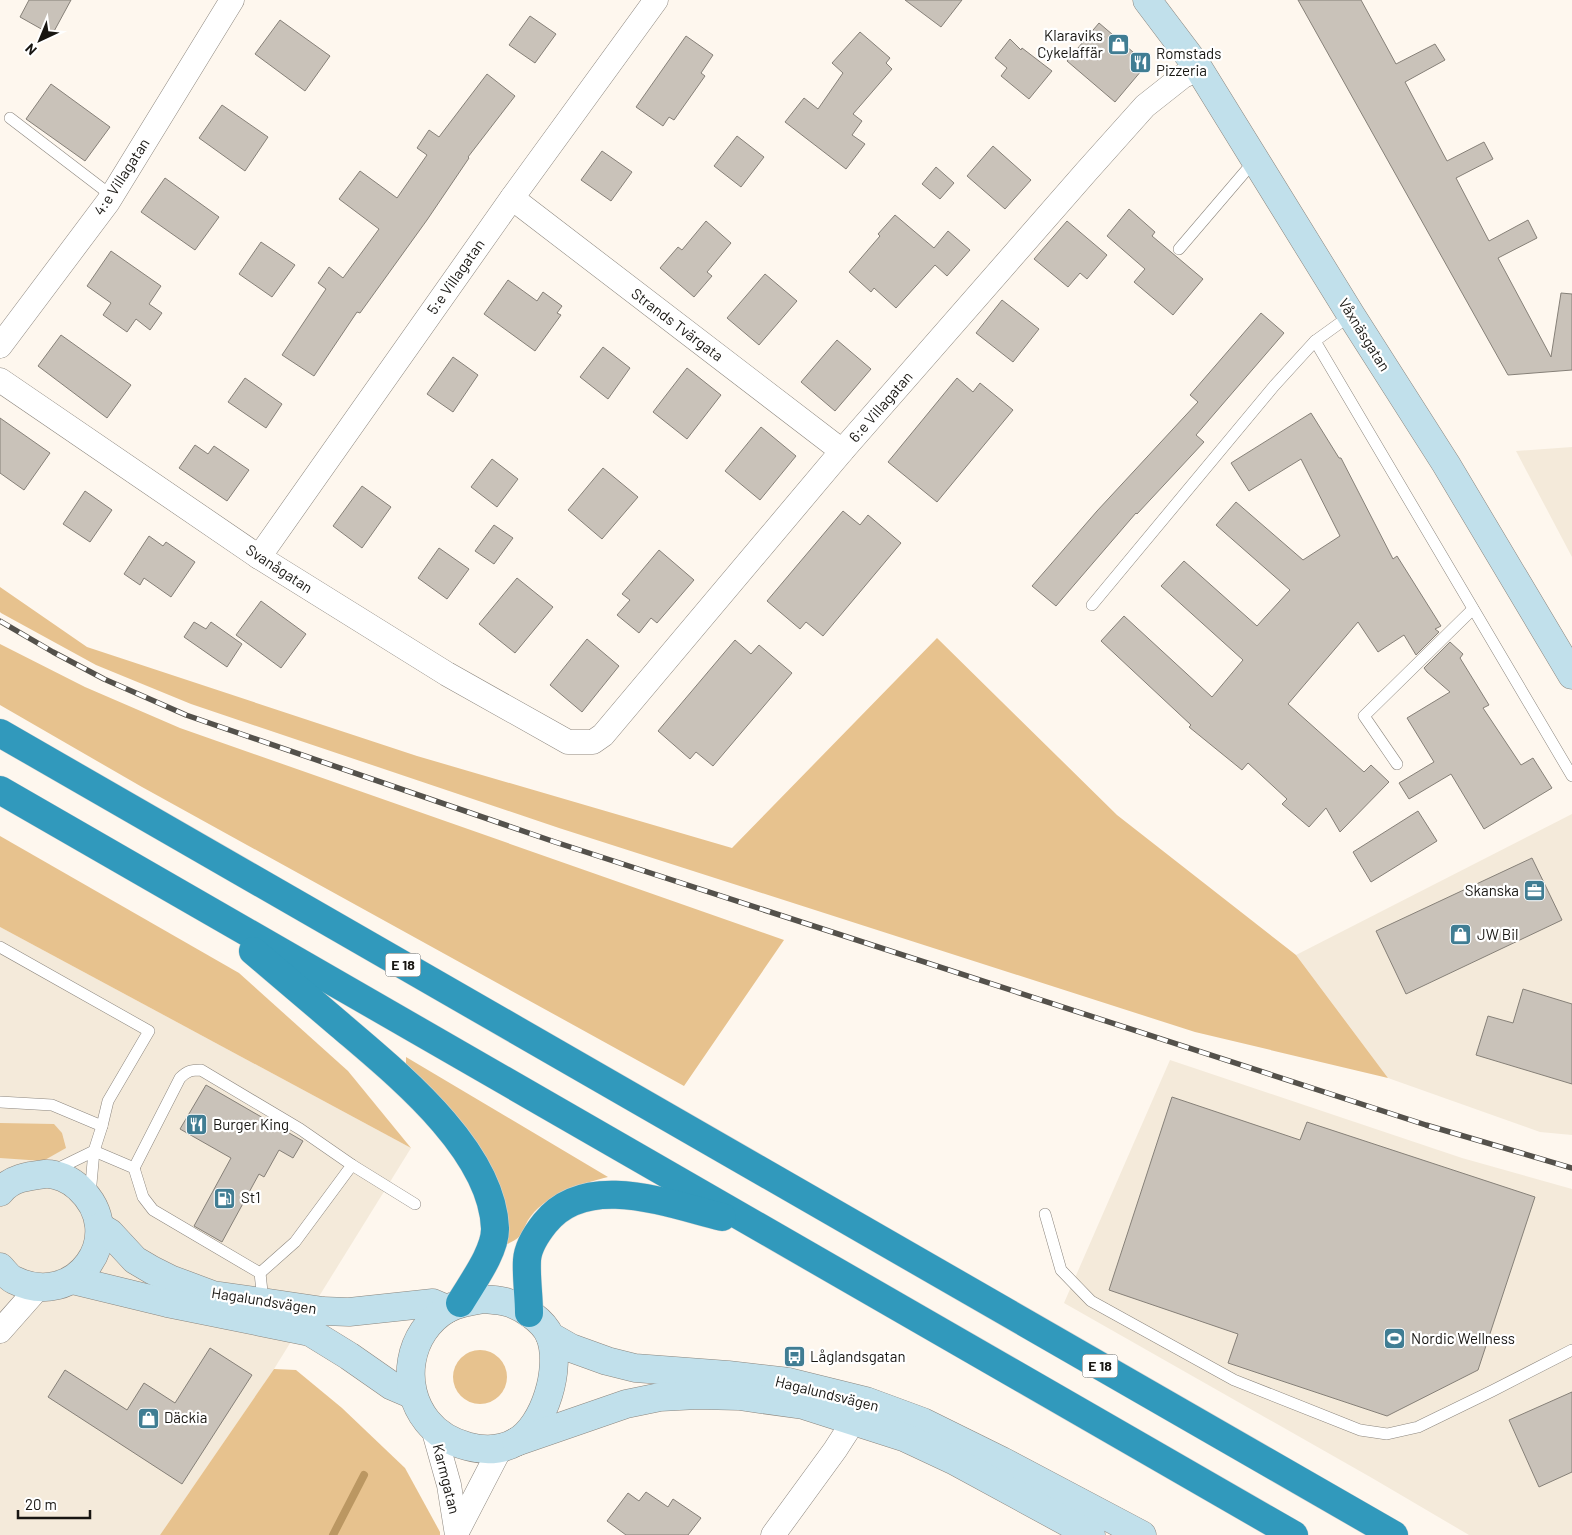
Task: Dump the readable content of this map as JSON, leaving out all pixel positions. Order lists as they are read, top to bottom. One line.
{"streets":{"highway":["E 18"],"street":["4:e Villagatan","5:e Villagatan","Strands Tvärgata","Våxnäsgatan","6:e Villagatan","Svanågatan","Hagalundsvägen","Karmgatan"]},"crossings":[["5:e Villagatan","Strands Tvärgata"],["5:e Villagatan","Svanågatan"],["Strands Tvärgata","6:e Villagatan"],["Våxnäsgatan","6:e Villagatan"],["6:e Villagatan","Svanågatan"],["Hagalundsvägen","Karmgatan"]],"places":{"shop":["Klaraviks Cykelaffär","JW Bil","Däckia"],"restaurant":["Romstads Pizzeria","Burger King"],"office":["Skanska"],"fuel station":["St1"],"sports":["Nordic Wellness"],"bus stop":["Låglandsgatan"]},"scale_bar":"20 m","north":"bottom left"}
